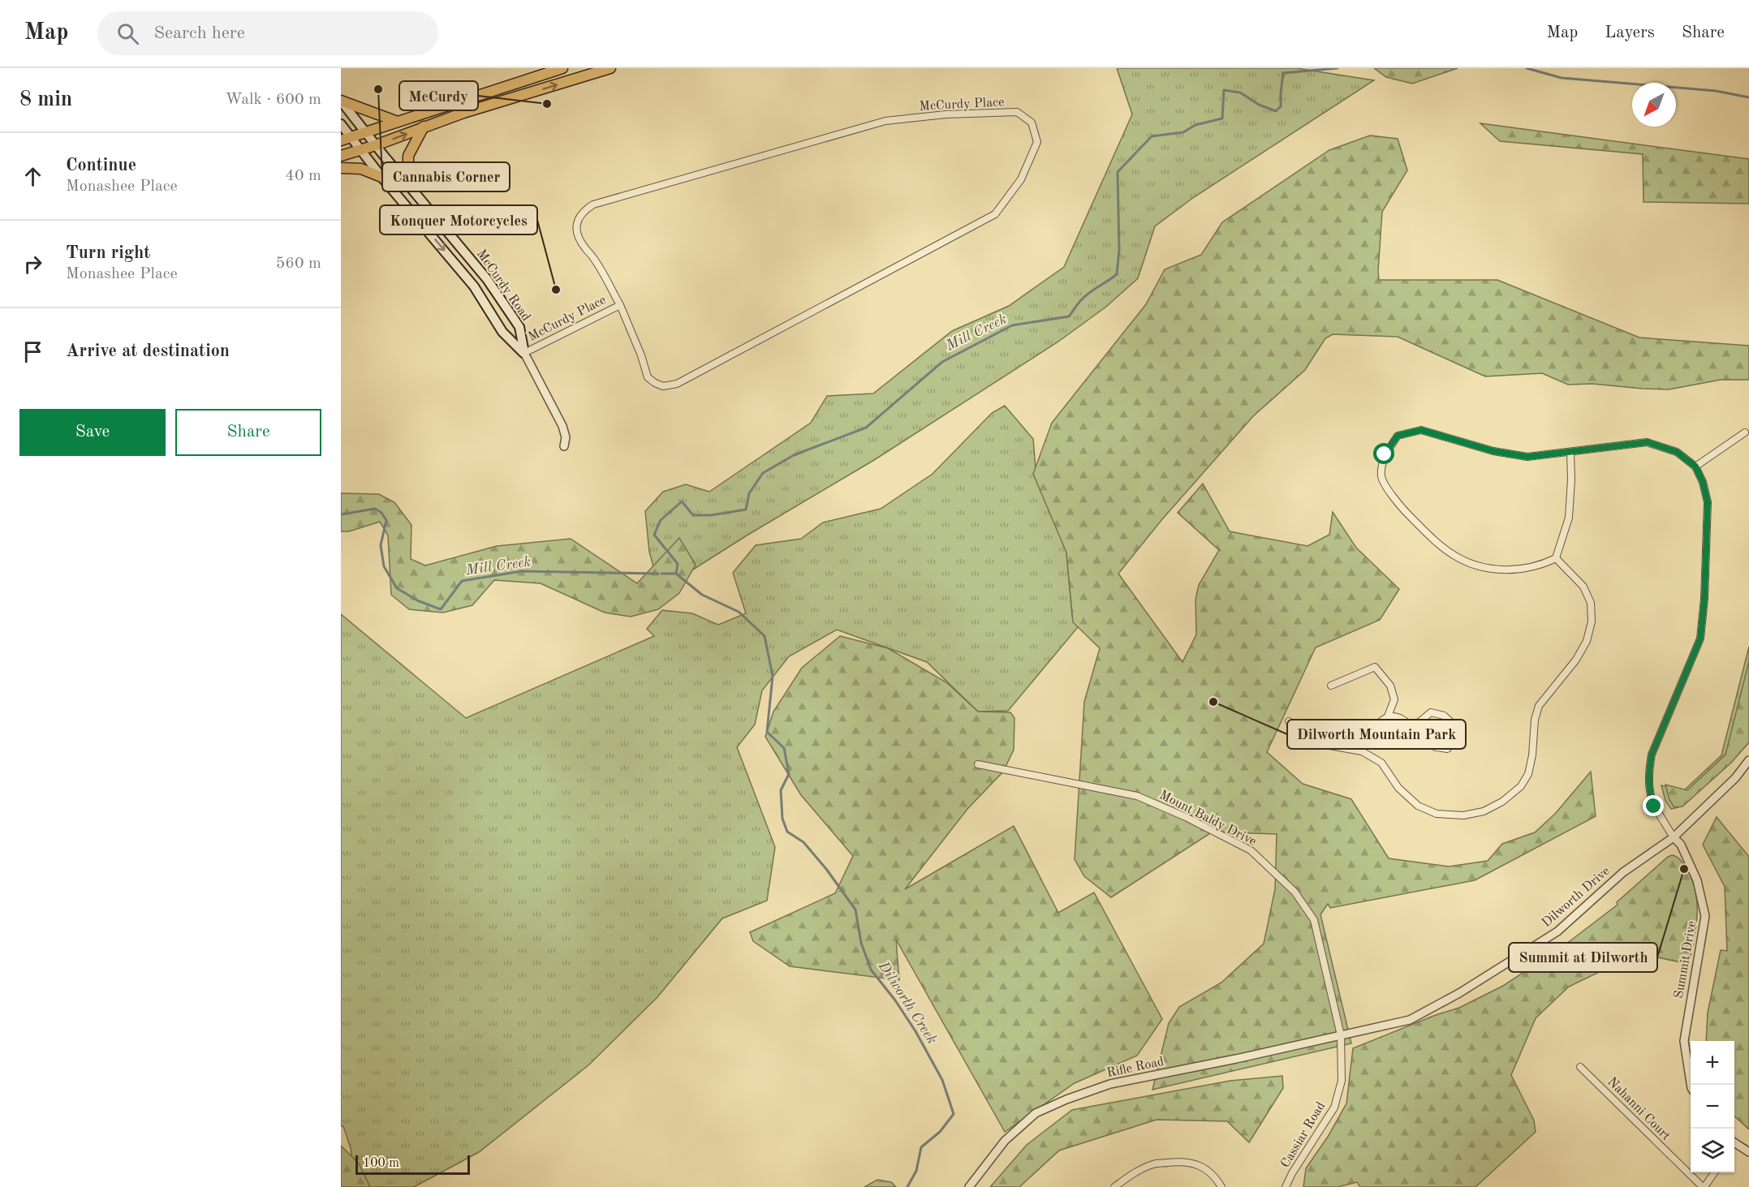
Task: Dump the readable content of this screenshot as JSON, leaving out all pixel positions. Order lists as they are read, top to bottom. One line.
{"streets":{"main road":["McCurdy Road"],"street":["McCurdy Place","Mount Baldy Drive","Dilworth Drive","Summit Drive","Rifle Road","Nahanni Court","Cassiar Road"]},"crossings":[["McCurdy Place","McCurdy Road"],["Mount Baldy Drive","Dilworth Drive"],["Mount Baldy Drive","Rifle Road"],["Mount Baldy Drive","Cassiar Road"],["Dilworth Drive","Summit Drive"],["Dilworth Drive","Rifle Road"],["Dilworth Drive","Cassiar Road"],["Rifle Road","Cassiar Road"]],"water":["Mill Creek","Dilworth Creek"],"places":["Cannabis Corner","McCurdy","Konquer Motorcycles","Dilworth Mountain Park","Summit at Dilworth"],"scale_bar":"100 m","north":"bottom left","page":{"header":"Map","search":"Search here","nav":["Map","Layers","Share"],"heading":["8 min","Walk · 600 m"],"list":[["Continue","Monashee Place","40 m"],["Turn right","Monashee Place","560 m"],"Arrive at destination"],"buttons":["Save","Share"],"map_buttons":["+","−"],"scale":"100 m"}}
